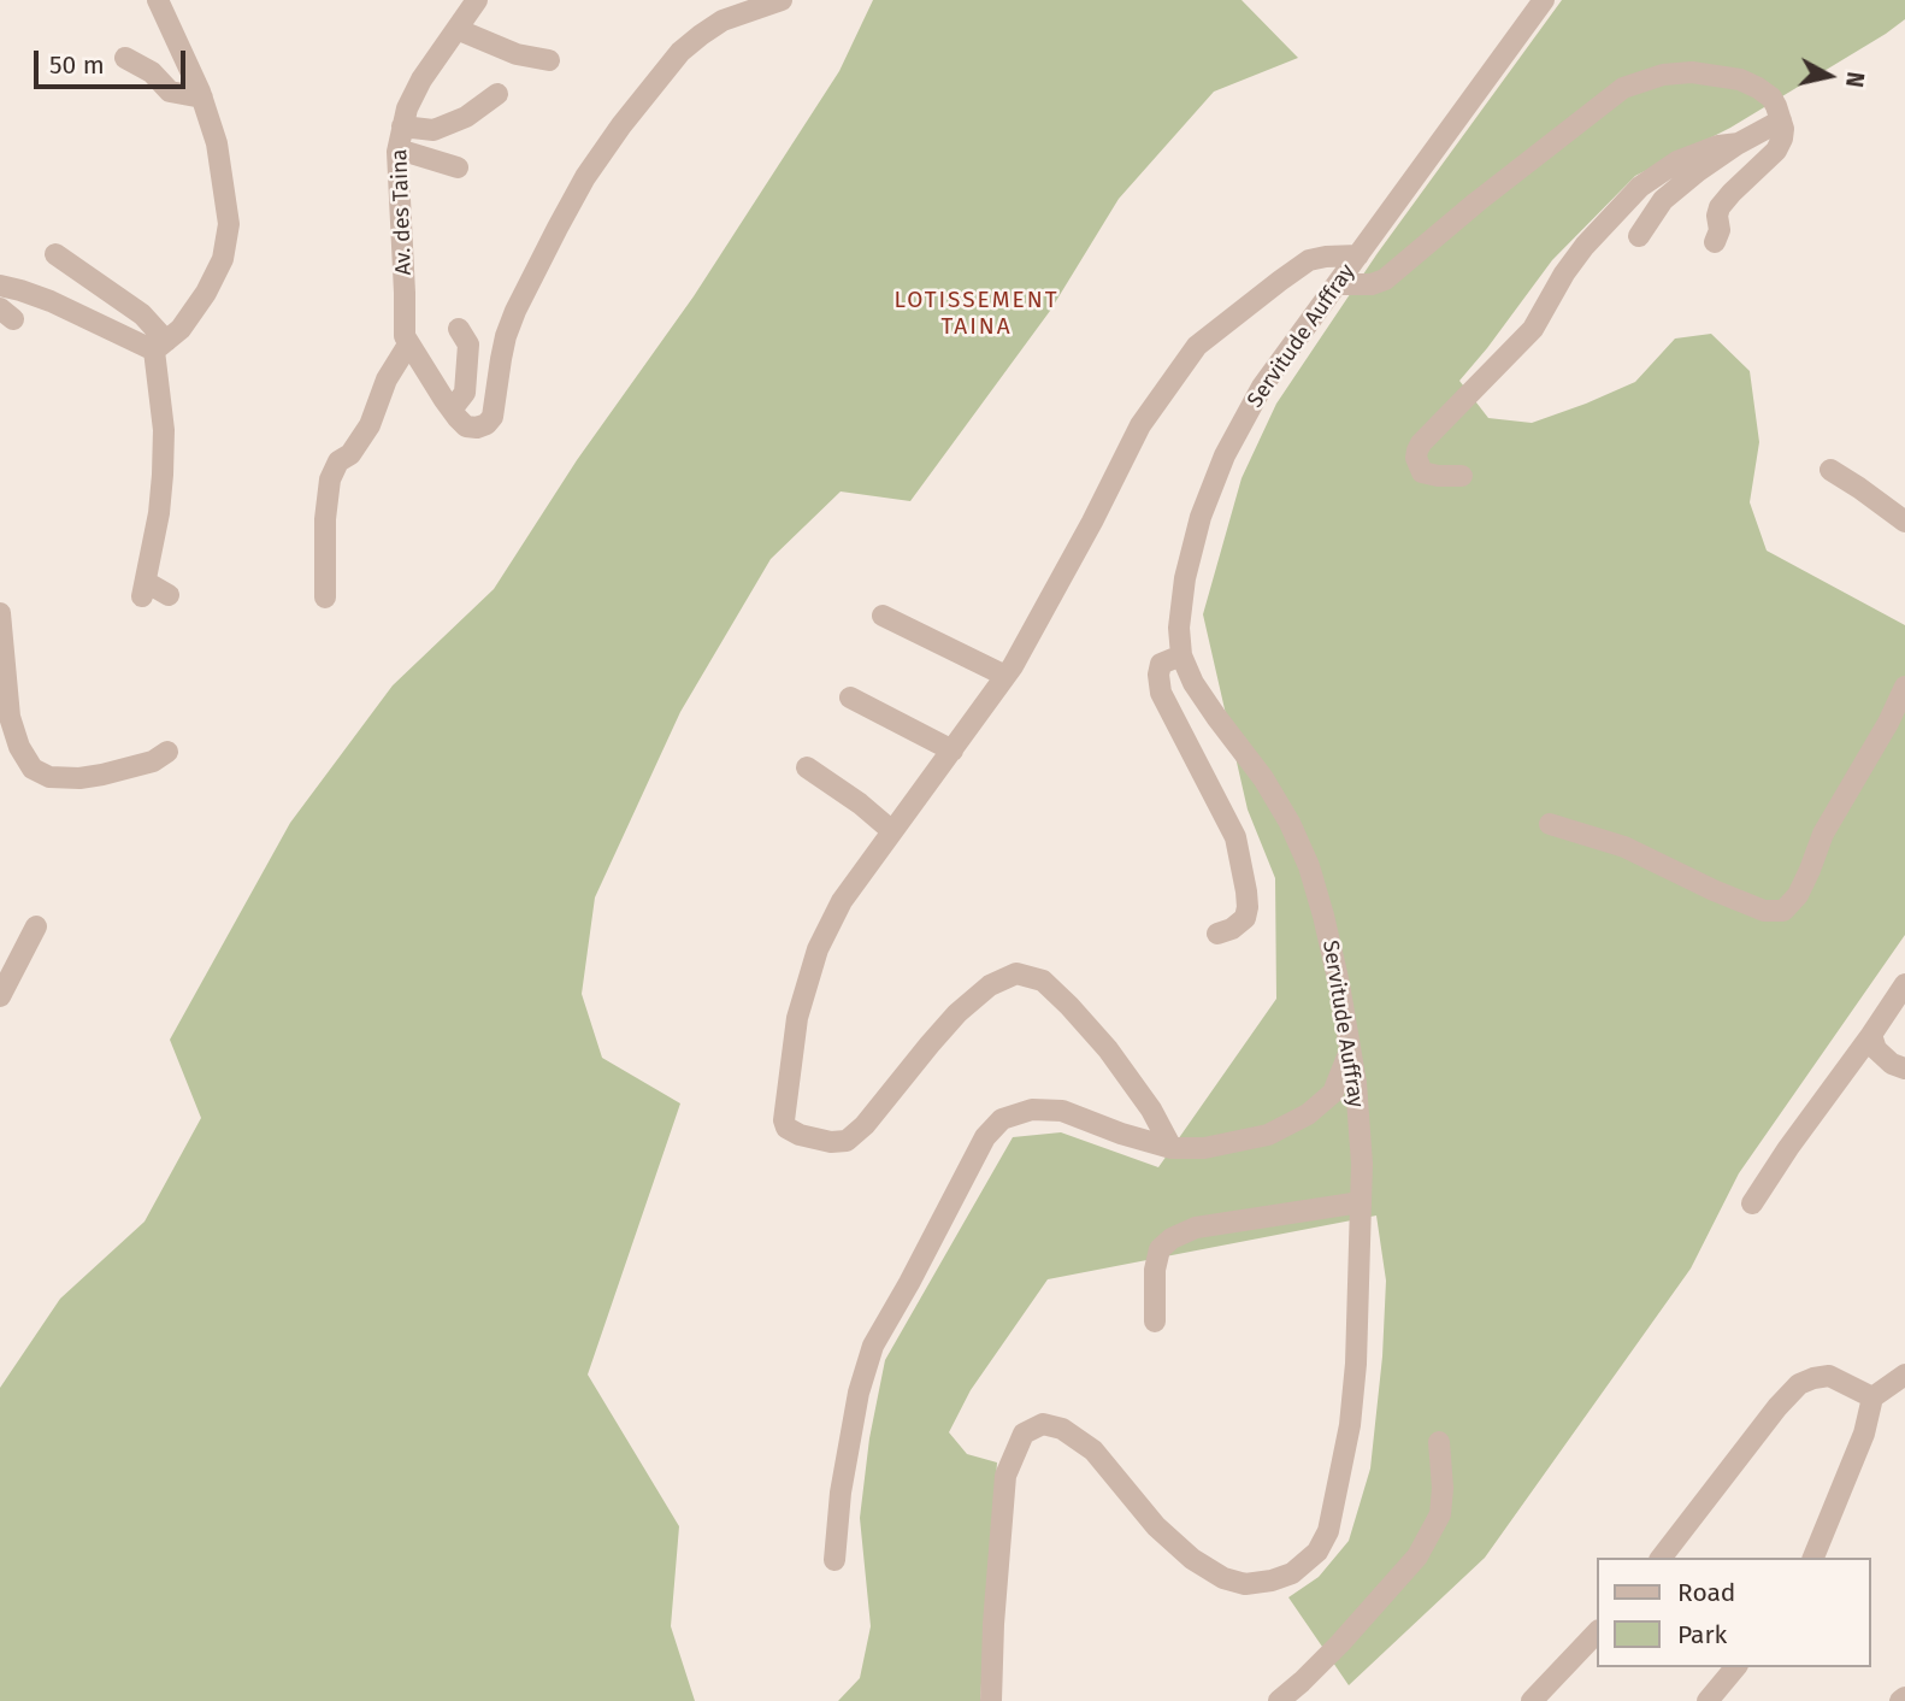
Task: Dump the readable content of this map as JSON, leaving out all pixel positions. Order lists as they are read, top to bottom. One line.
{"streets":{"street":["Av. des Taina","Servitude Auffray"]},"districts":["LOTISSEMENT TAINA"],"legend":["Road","Park"],"scale_bar":"50 m","north":"right"}
